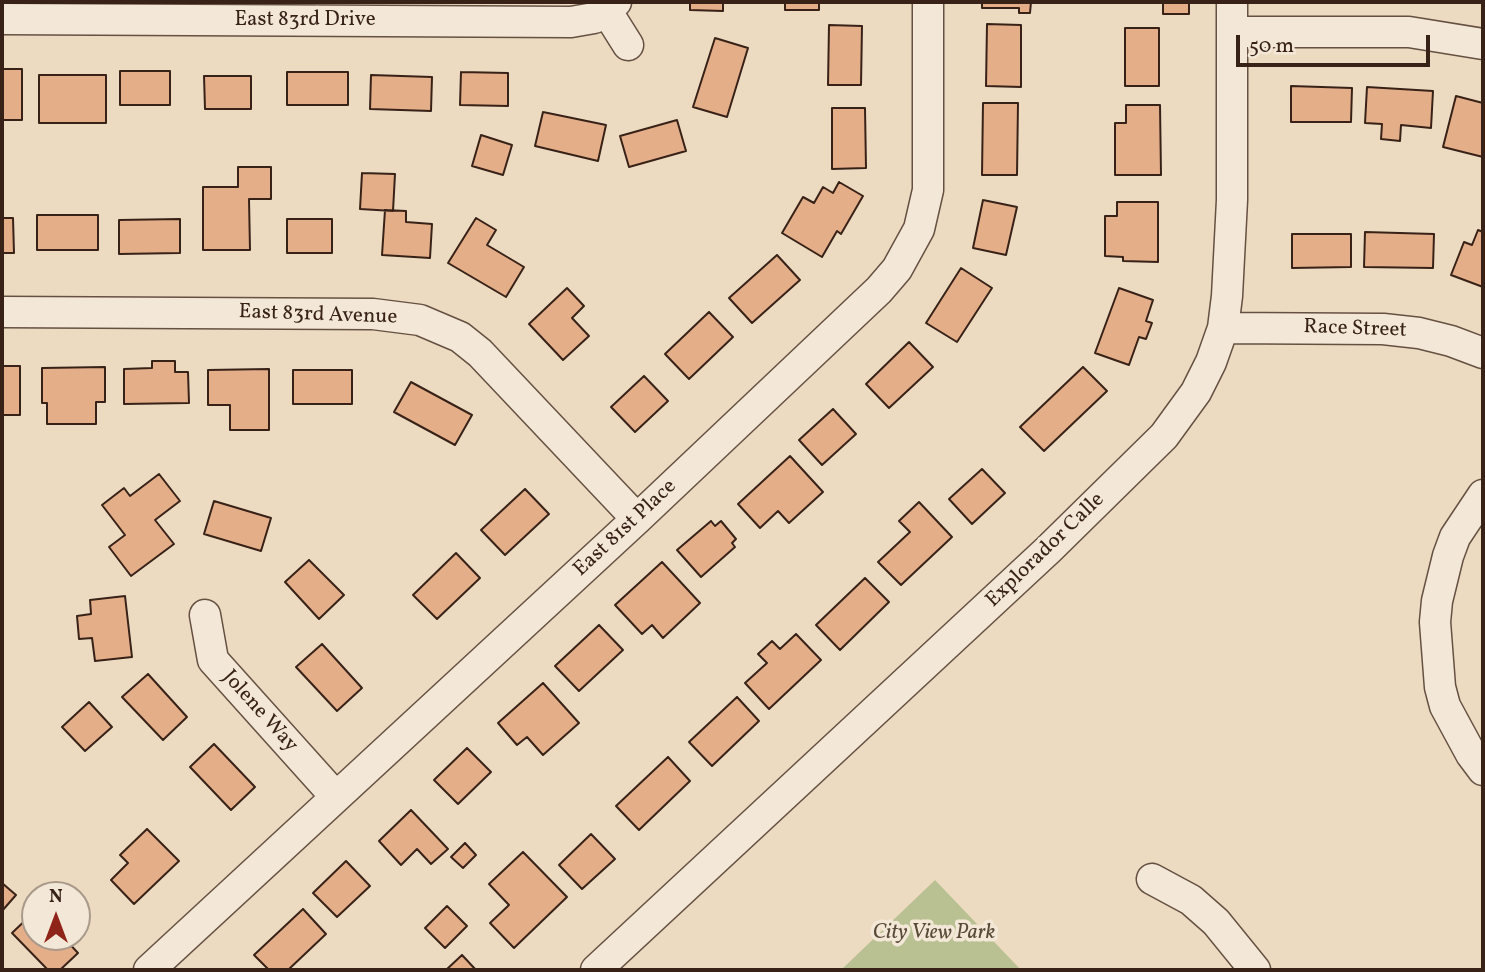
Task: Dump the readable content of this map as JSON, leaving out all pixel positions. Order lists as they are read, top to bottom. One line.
{"streets":{"street":["East 83rd Drive","East 83rd Avenue","Race Street","East 81st Place","Explorador Calle","Jolene Way"]},"crossings":[["East 83rd Avenue","East 81st Place"],["Race Street","Explorador Calle"],["East 81st Place","Jolene Way"]],"parks":["City View Park"],"scale_bar":"50 m","north":"top"}
